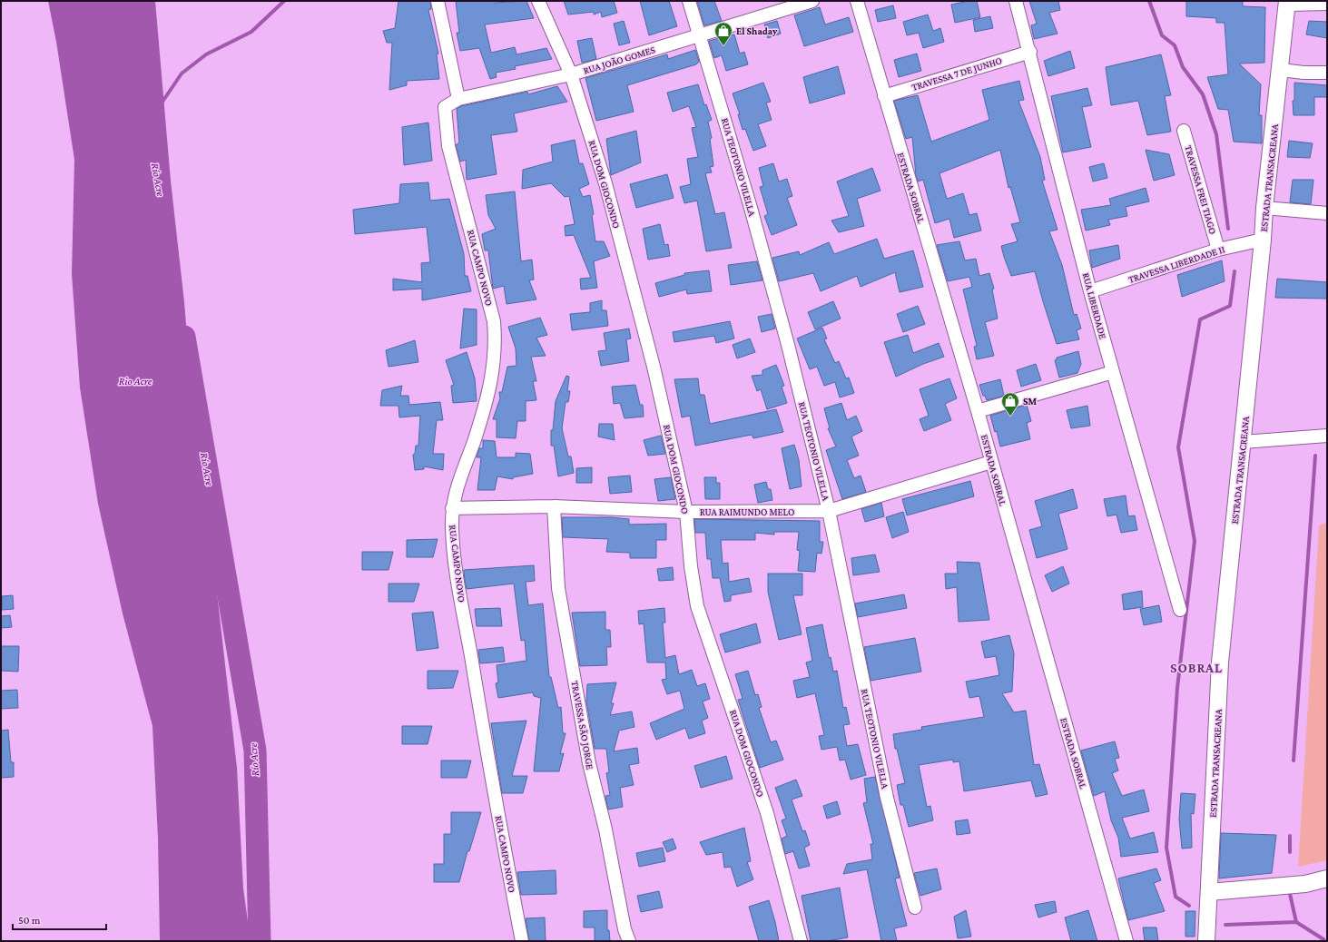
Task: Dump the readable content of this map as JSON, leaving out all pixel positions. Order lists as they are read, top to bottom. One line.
{"streets":{"street":["RUA JOÃO GOMES","TRAVESSA 7 DE JUNHO","RUA TEOTONIO VILELLA","ESTRADA TRANSACREANA","RUA DOM GIOCONDO","ESTRADA SOBRAL","TRAVESSA FREI TIAGO","TRAVESSA LIBERDADE II","RUA CAMPO NOVO","RUA LIBERDADE","RUA RAIMUNDO MELO","TRAVESSA SÃO JORGE"]},"crossings":[["RUA JOÃO GOMES","RUA TEOTONIO VILELLA"],["RUA JOÃO GOMES","RUA DOM GIOCONDO"],["RUA JOÃO GOMES","RUA CAMPO NOVO"],["TRAVESSA 7 DE JUNHO","ESTRADA SOBRAL"],["TRAVESSA 7 DE JUNHO","RUA LIBERDADE"],["RUA TEOTONIO VILELLA","RUA RAIMUNDO MELO"],["ESTRADA TRANSACREANA","TRAVESSA LIBERDADE II"],["RUA DOM GIOCONDO","RUA RAIMUNDO MELO"],["ESTRADA SOBRAL","RUA RAIMUNDO MELO"],["TRAVESSA FREI TIAGO","TRAVESSA LIBERDADE II"],["TRAVESSA LIBERDADE II","RUA LIBERDADE"],["RUA CAMPO NOVO","RUA RAIMUNDO MELO"],["RUA RAIMUNDO MELO","TRAVESSA SÃO JORGE"]],"districts":["SOBRAL"],"water":["Río Acre","Rio Acre"],"places":{"shop":["El Shaday","SM"]},"scale_bar":"50 m"}
